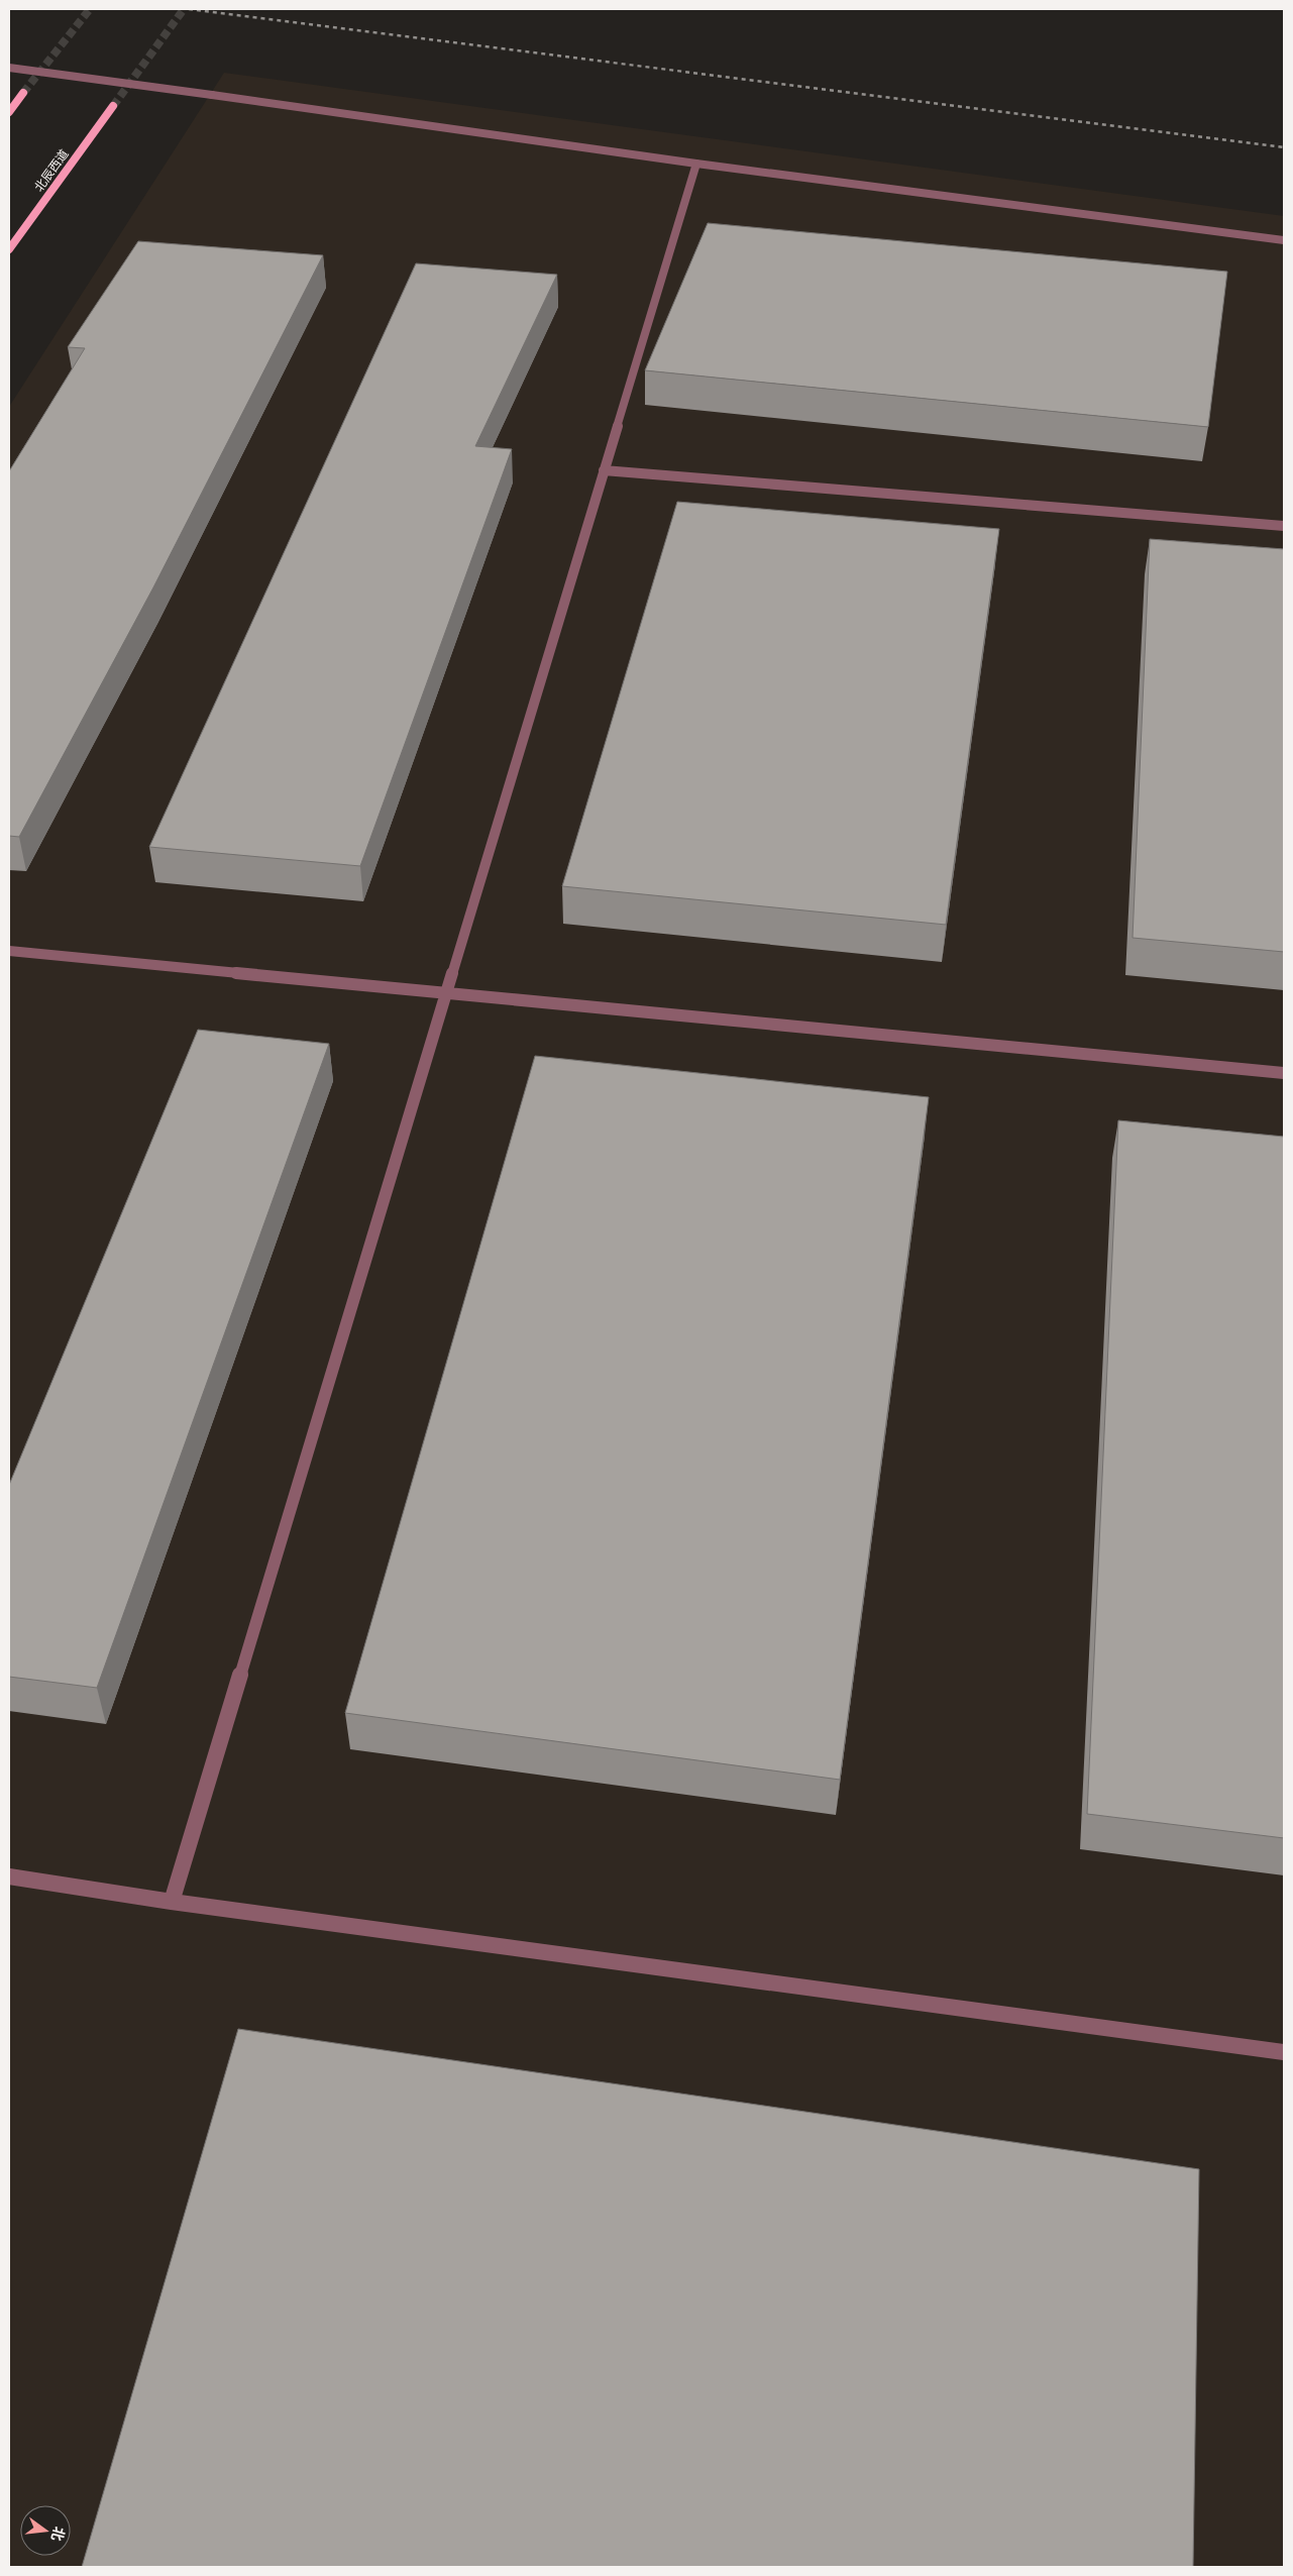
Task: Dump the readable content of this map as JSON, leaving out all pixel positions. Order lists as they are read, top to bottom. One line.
{"streets":{"main road":["北辰西道"]},"north":"right"}
